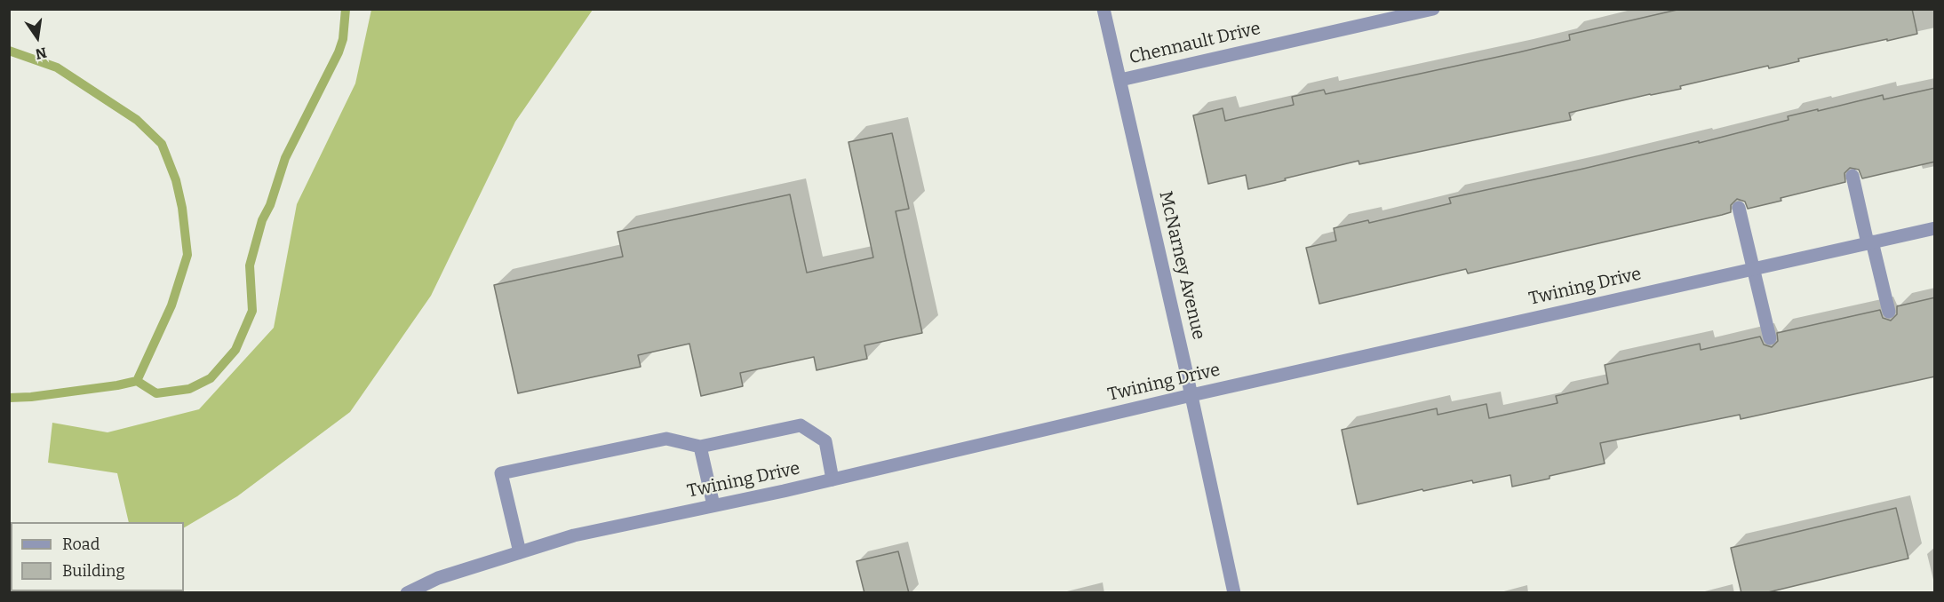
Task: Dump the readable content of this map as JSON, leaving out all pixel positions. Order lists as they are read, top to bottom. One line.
{"streets":{"street":["Chennault Drive","McNarney Avenue","Twining Drive"]},"crossings":[["Chennault Drive","McNarney Avenue"],["McNarney Avenue","Twining Drive"]],"legend":["Road","Building"],"north":"bottom"}
